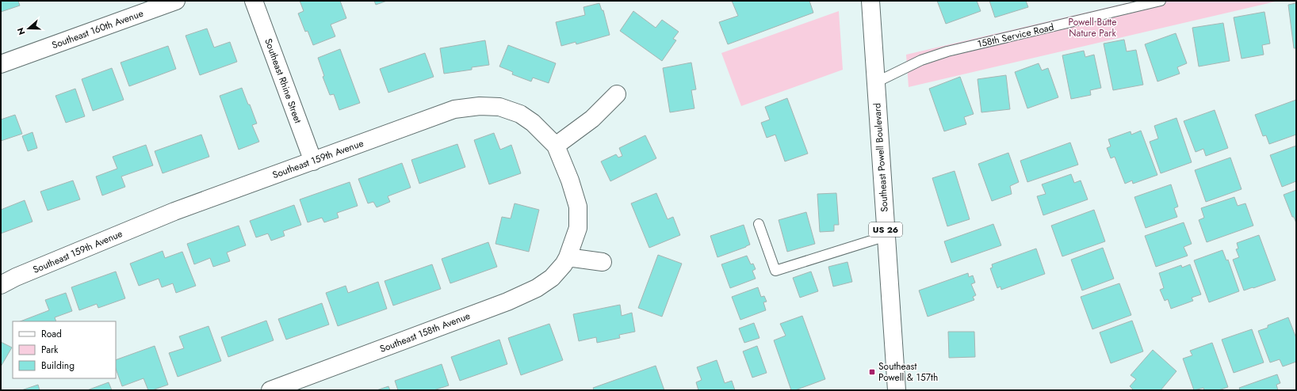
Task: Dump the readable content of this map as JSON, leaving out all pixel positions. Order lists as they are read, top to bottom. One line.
{"streets":{"street":["Southeast 160th Avenue","Southeast Rhine Street","Southeast Powell Boulevard","Southeast 159th Avenue","US 26","Southeast 158th Avenue"],"lane":["158th Service Road"]},"crossings":[["158th Service Road","Southeast Powell Boulevard"],["Southeast Rhine Street","Southeast 159th Avenue"],["Southeast 159th Avenue","Southeast 158th Avenue"]],"parks":["Powell Butte Nature Park"],"places":{"transit":["Southeast Powell & 157th"]},"legend":["Road","Park","Building"],"north":"left"}
